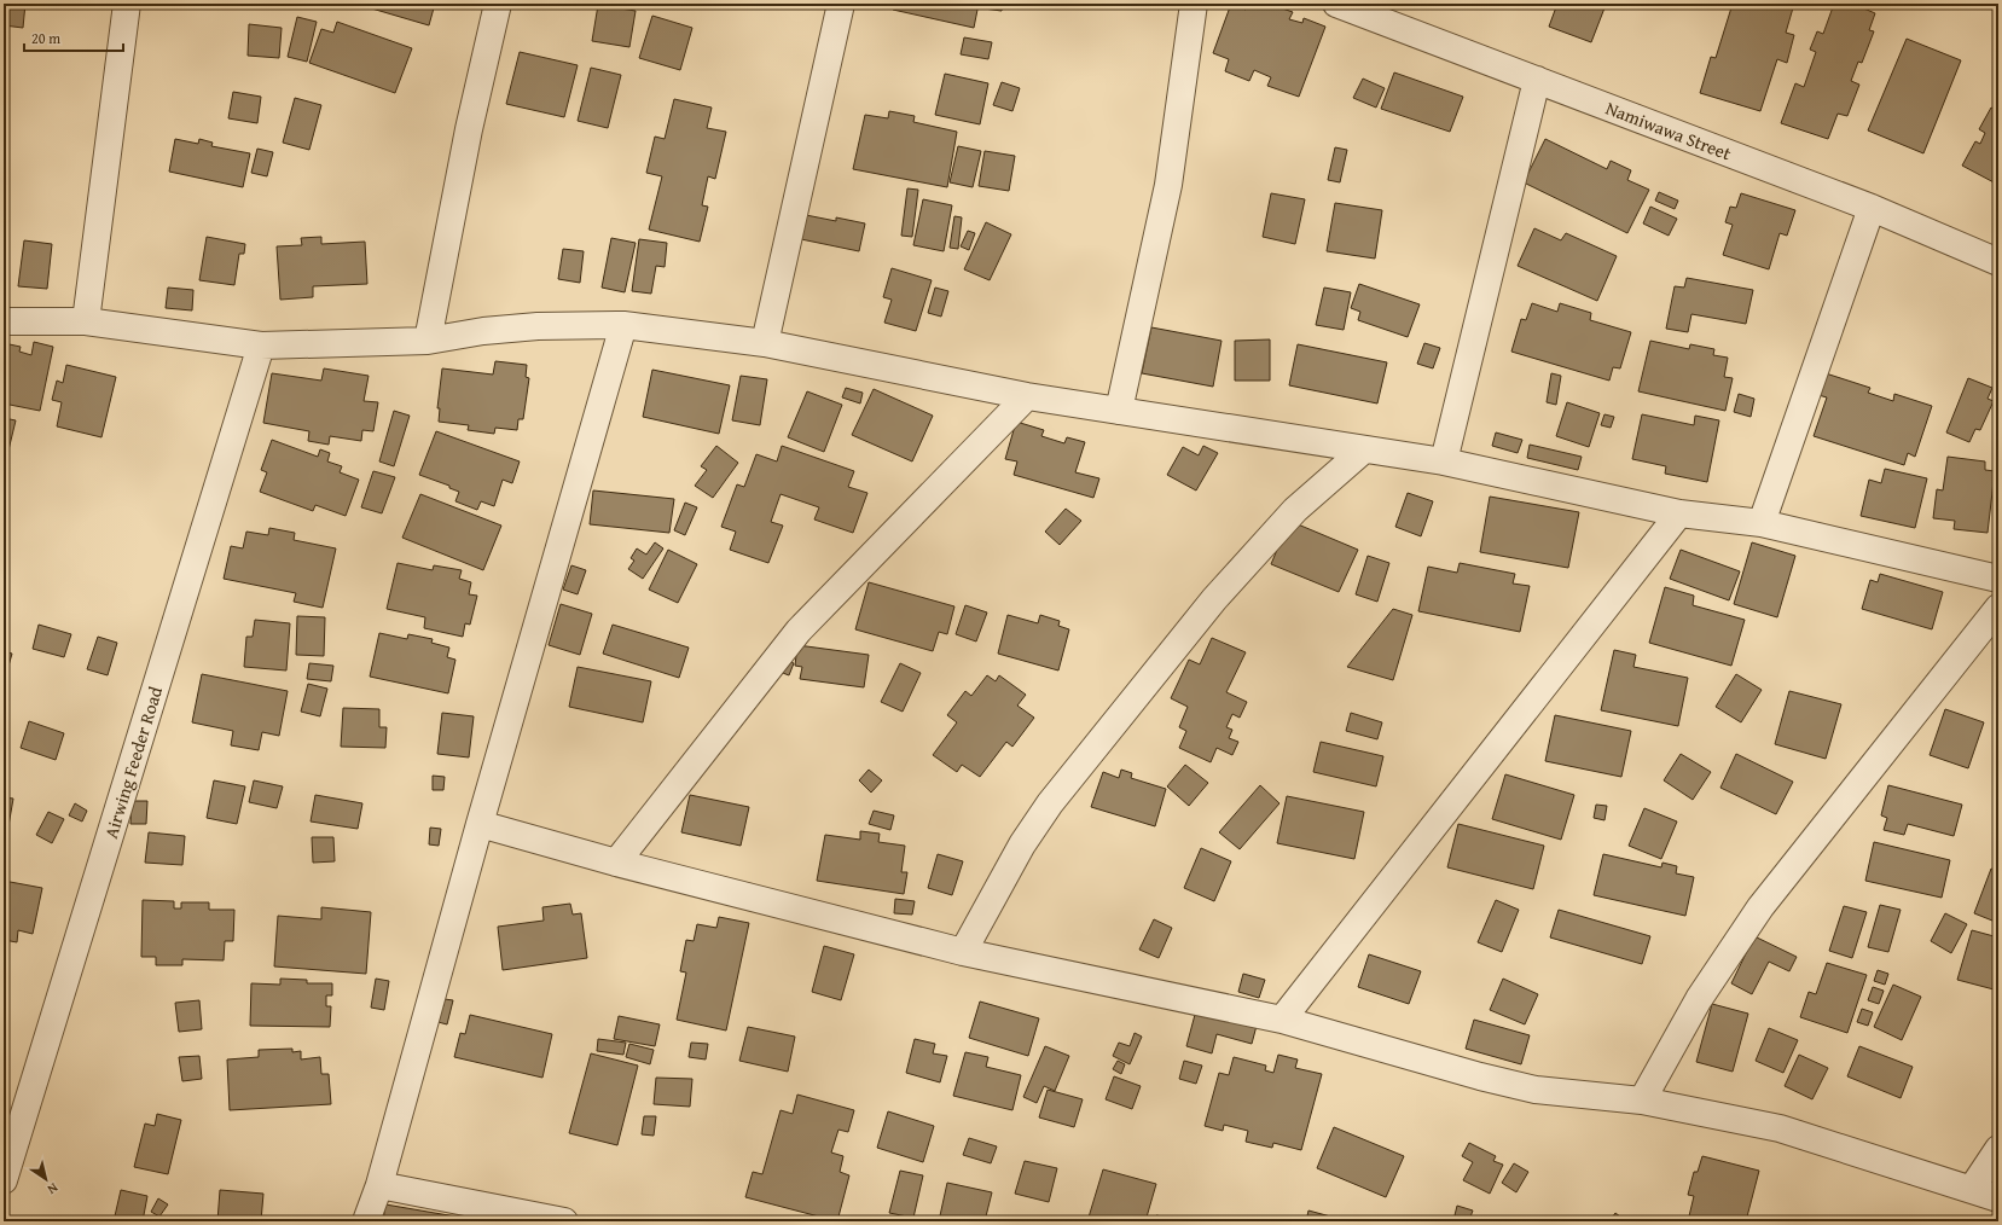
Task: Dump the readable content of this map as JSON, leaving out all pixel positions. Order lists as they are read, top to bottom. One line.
{"streets":{"street":["Namiwawa Street","Airwing Feeder Road"]},"scale_bar":"20 m","north":"bottom right"}
